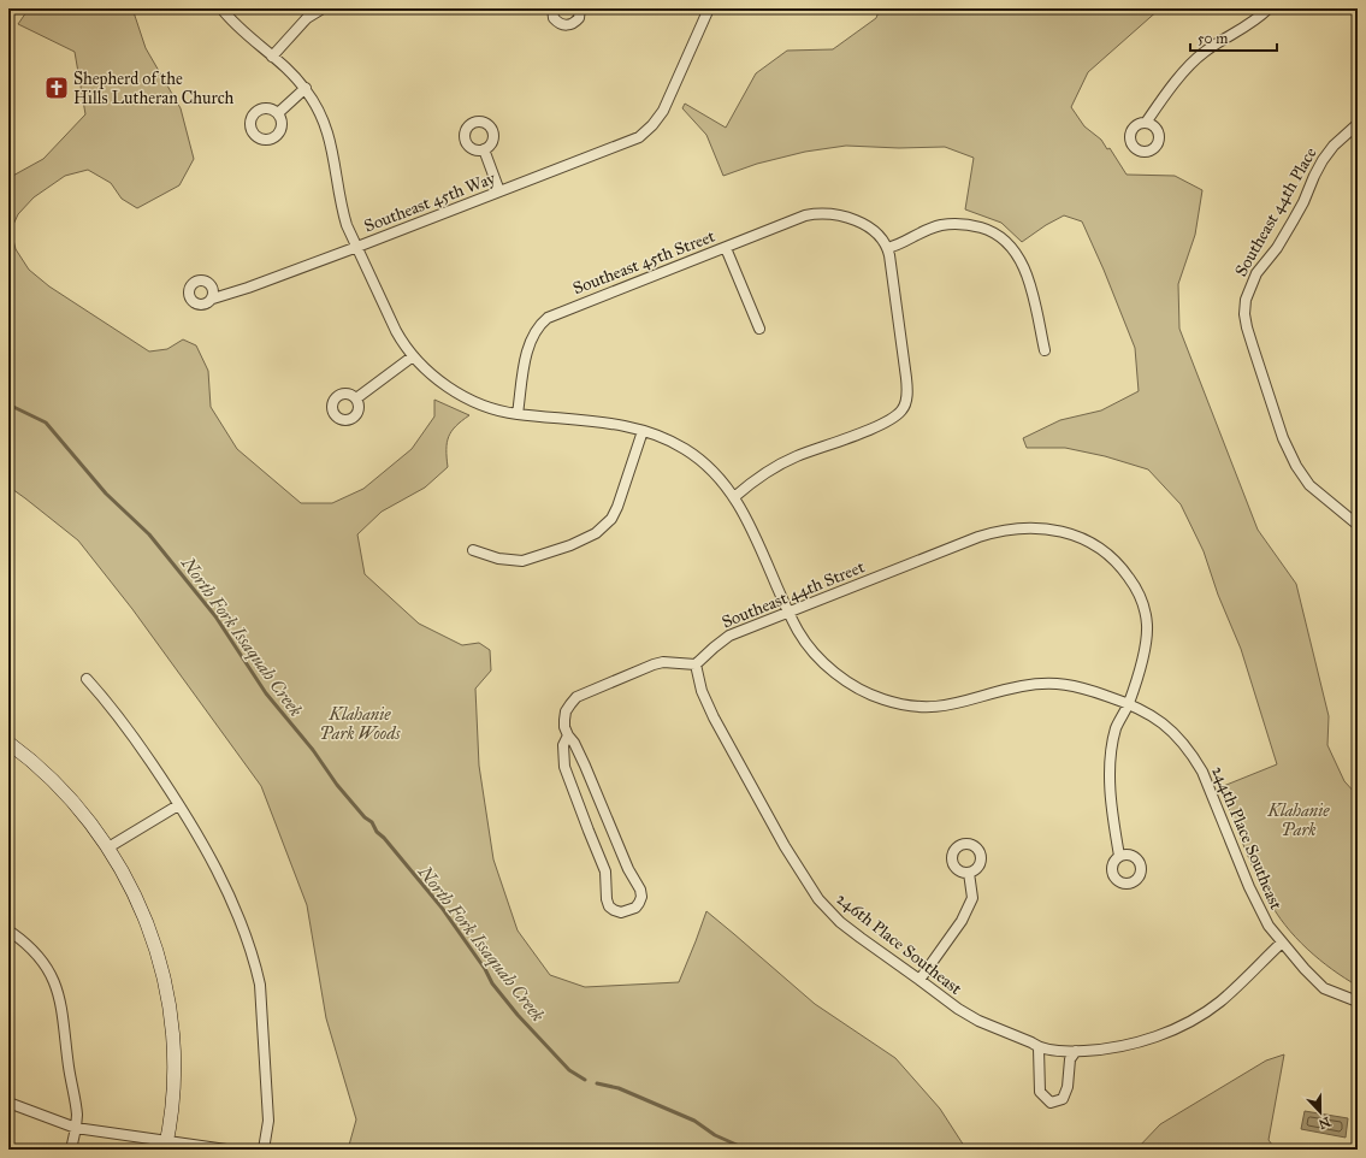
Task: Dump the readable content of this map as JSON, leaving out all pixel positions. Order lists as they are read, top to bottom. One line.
{"streets":{"street":["Southeast 45th Way","Southeast 44th Place","Southeast 45th Street","Southeast 44th Street","244th Place Southeast","246th Place Southeast"]},"crossings":[["Southeast 45th Way","244th Place Southeast"],["Southeast 45th Street","244th Place Southeast"],["Southeast 44th Street","244th Place Southeast"],["Southeast 44th Street","246th Place Southeast"],["244th Place Southeast","246th Place Southeast"]],"water":["North Fork Issaquah Creek"],"parks":["Klahanie Park Woods","Klahanie Park"],"places":{"church":["Shepherd of the Hills Lutheran Church"]},"scale_bar":"50 m","north":"bottom"}
